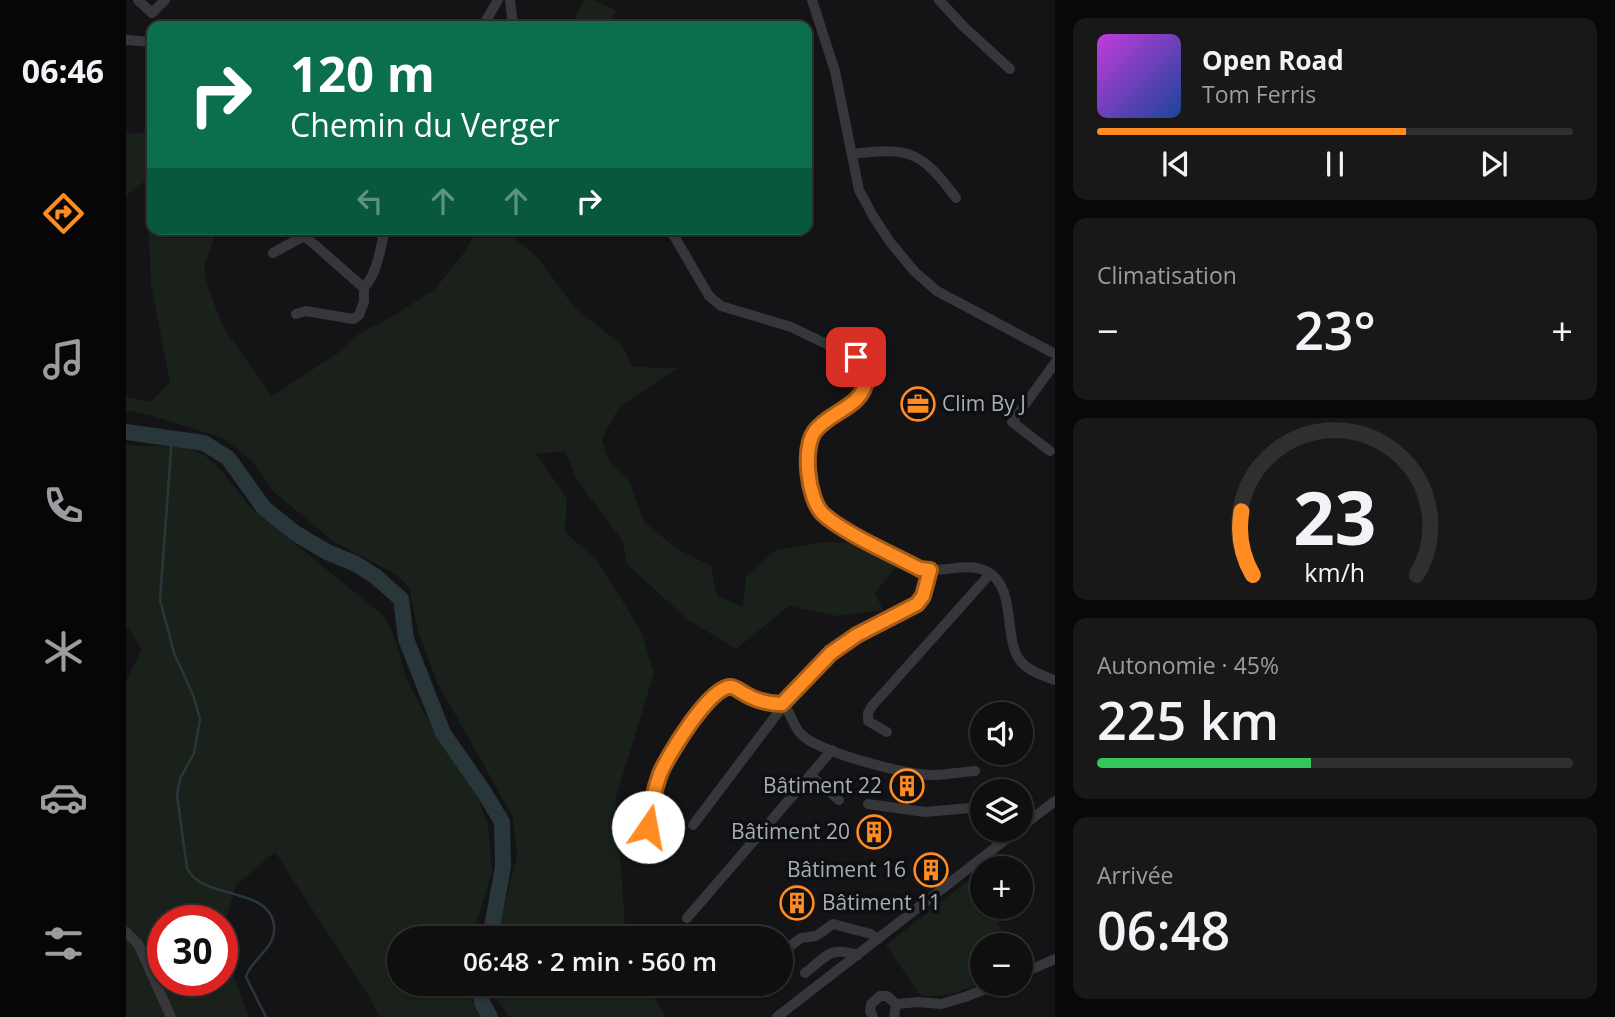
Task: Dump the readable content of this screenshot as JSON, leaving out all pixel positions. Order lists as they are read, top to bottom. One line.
{"places":{"office":["Clim By J"],"building":["Bâtiment 22","Bâtiment 20","Bâtiment 16","Bâtiment 11"]},"page":{"tabs":"06:46","turn":["120 m","Chemin du Verger"],"song":["Open Road","Tom Ferris"],"tile":["Climatisation",["Autonomie · 45%","225 km"],["Arrivée","06:48"]],"heat":["−","23°","+"],"map_buttons":["+","−"],"limit":"30","trip":"06:48 · 2 min · 560 m","gauge":["23","km/h"]}}
